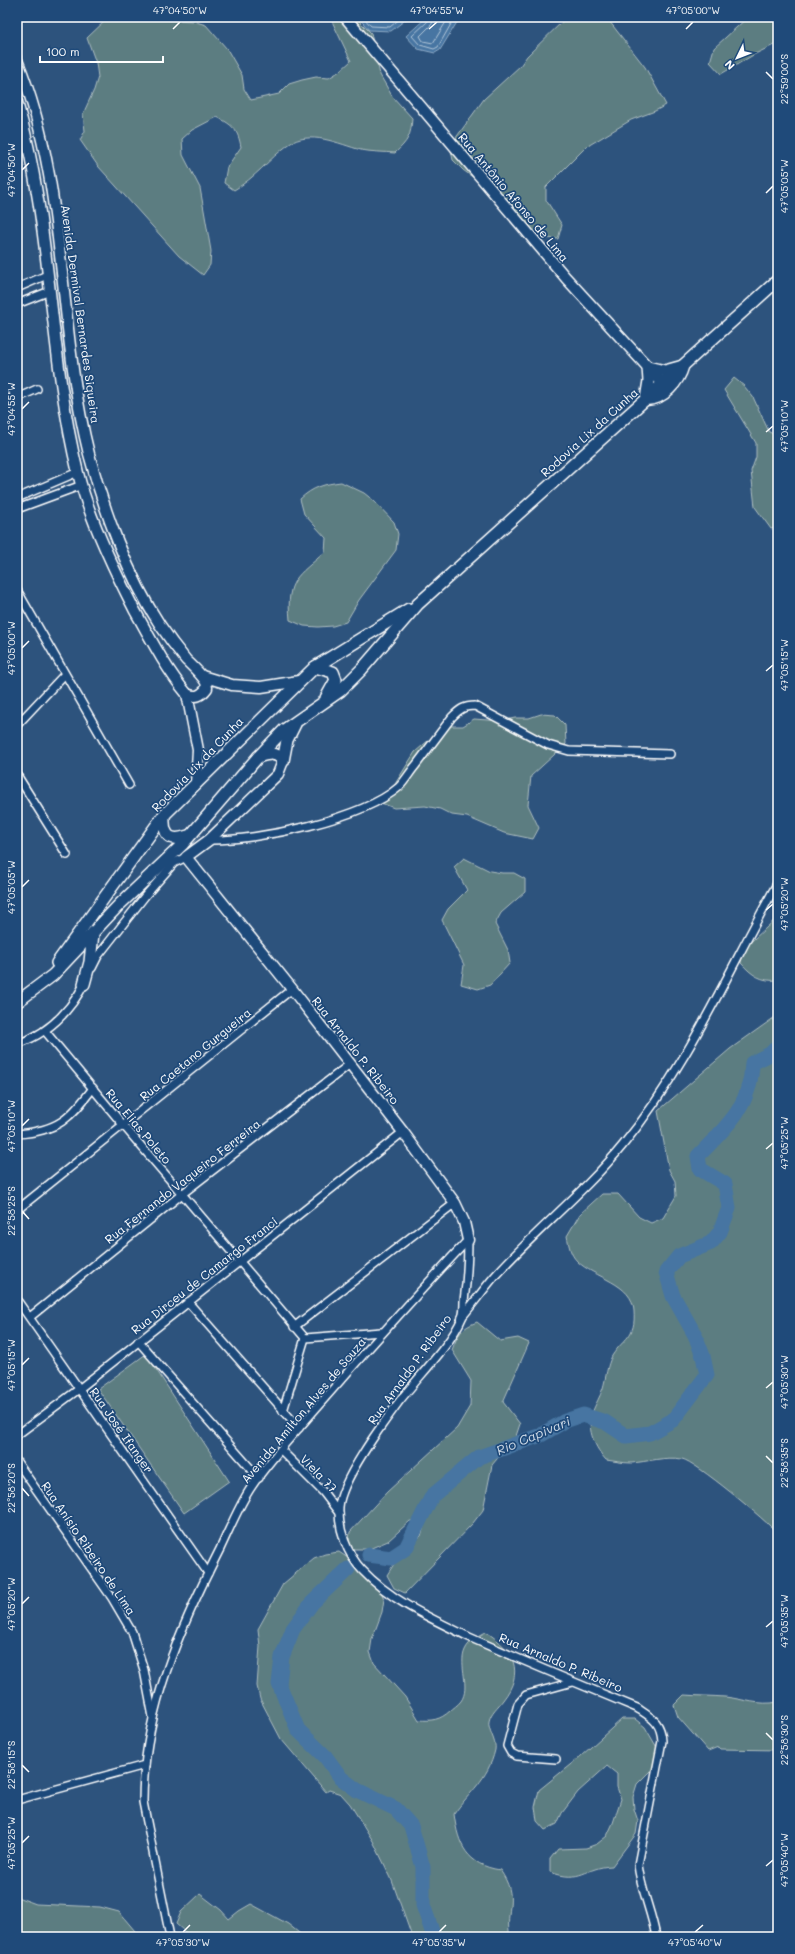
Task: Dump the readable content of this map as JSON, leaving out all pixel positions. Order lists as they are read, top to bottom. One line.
{"streets":{"main road":["Rua Antônio Afonso de Lima","Avenida Dermival Bernardes Siqueira","Rodovia Lix da Cunha","Rua Arnaldo P. Ribeiro"],"street":["Rua Caetano Gurgueira","Rua Elias Poleto","Rua Fernando Vaqueiro Ferreira","Rua Dirceu de Camargo Franci","Avenida Amilton Alves de Souza","Rua José Ifanger","Viela 77","Rua Anísio Ribeiro de Lima"]},"crossings":[["Rua Antônio Afonso de Lima","Rodovia Lix da Cunha"],["Rua Arnaldo P. Ribeiro","Rua Caetano Gurgueira"],["Rua Arnaldo P. Ribeiro","Rua Fernando Vaqueiro Ferreira"],["Rua Arnaldo P. Ribeiro","Rua Dirceu de Camargo Franci"],["Rua Arnaldo P. Ribeiro","Avenida Amilton Alves de Souza"],["Rua Arnaldo P. Ribeiro","Viela 77"],["Rua Caetano Gurgueira","Rua Elias Poleto"],["Rua Elias Poleto","Rua Fernando Vaqueiro Ferreira"],["Rua Elias Poleto","Rua Dirceu de Camargo Franci"],["Rua Fernando Vaqueiro Ferreira","Rua José Ifanger"],["Rua Dirceu de Camargo Franci","Rua José Ifanger"],["Avenida Amilton Alves de Souza","Rua José Ifanger"],["Avenida Amilton Alves de Souza","Viela 77"],["Avenida Amilton Alves de Souza","Rua Anísio Ribeiro de Lima"]],"water":["Rio Capivari"],"scale_bar":"100 m","north":"bottom left","coordinates":["47°04'50\"W","47°04'55\"W","47°05'00\"W","22°59'00\"S","47°05'05\"W","47°05'10\"W","47°05'15\"W","47°05'20\"W","47°05'25\"W","22°58'25\"S","47°05'30\"W","22°58'35\"S","22°58'20\"S","47°05'35\"W","22°58'30\"S","22°58'15\"S","47°05'40\"W"]}
